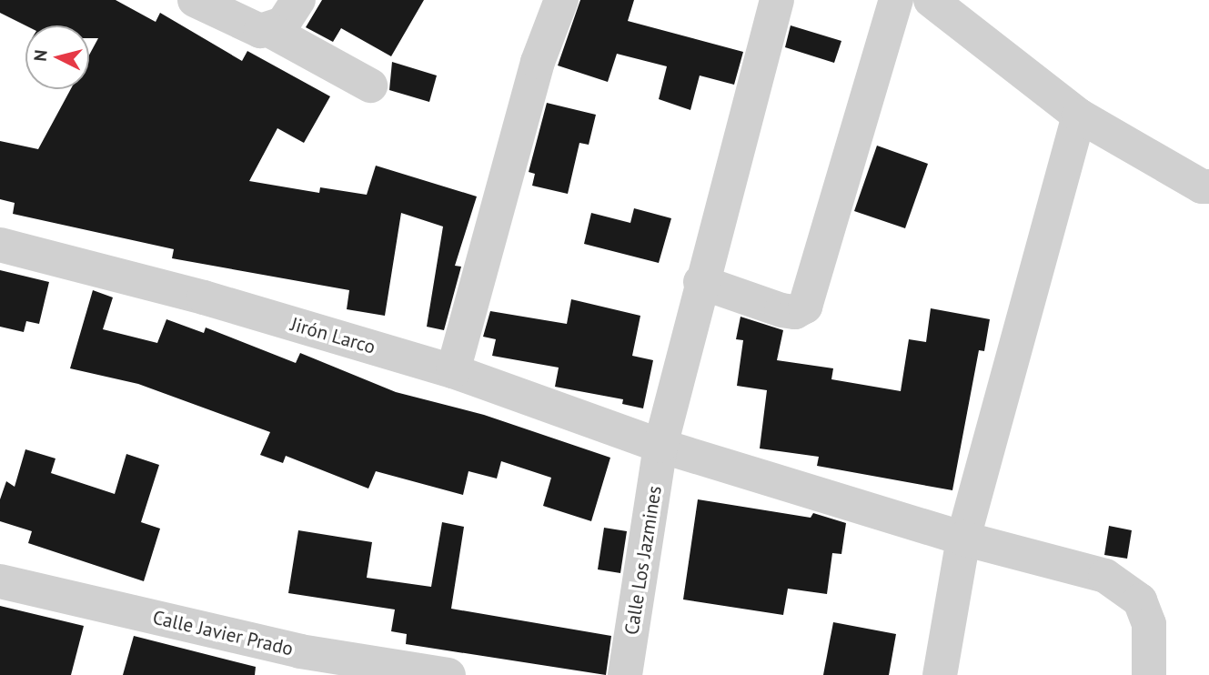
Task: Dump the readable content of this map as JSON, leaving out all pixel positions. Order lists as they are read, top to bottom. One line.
{"streets":{"street":["Jirón Larco","Calle Los Jazmines","Calle Javier Prado"]},"crossings":[["Jirón Larco","Calle Los Jazmines"]],"north":"left"}
